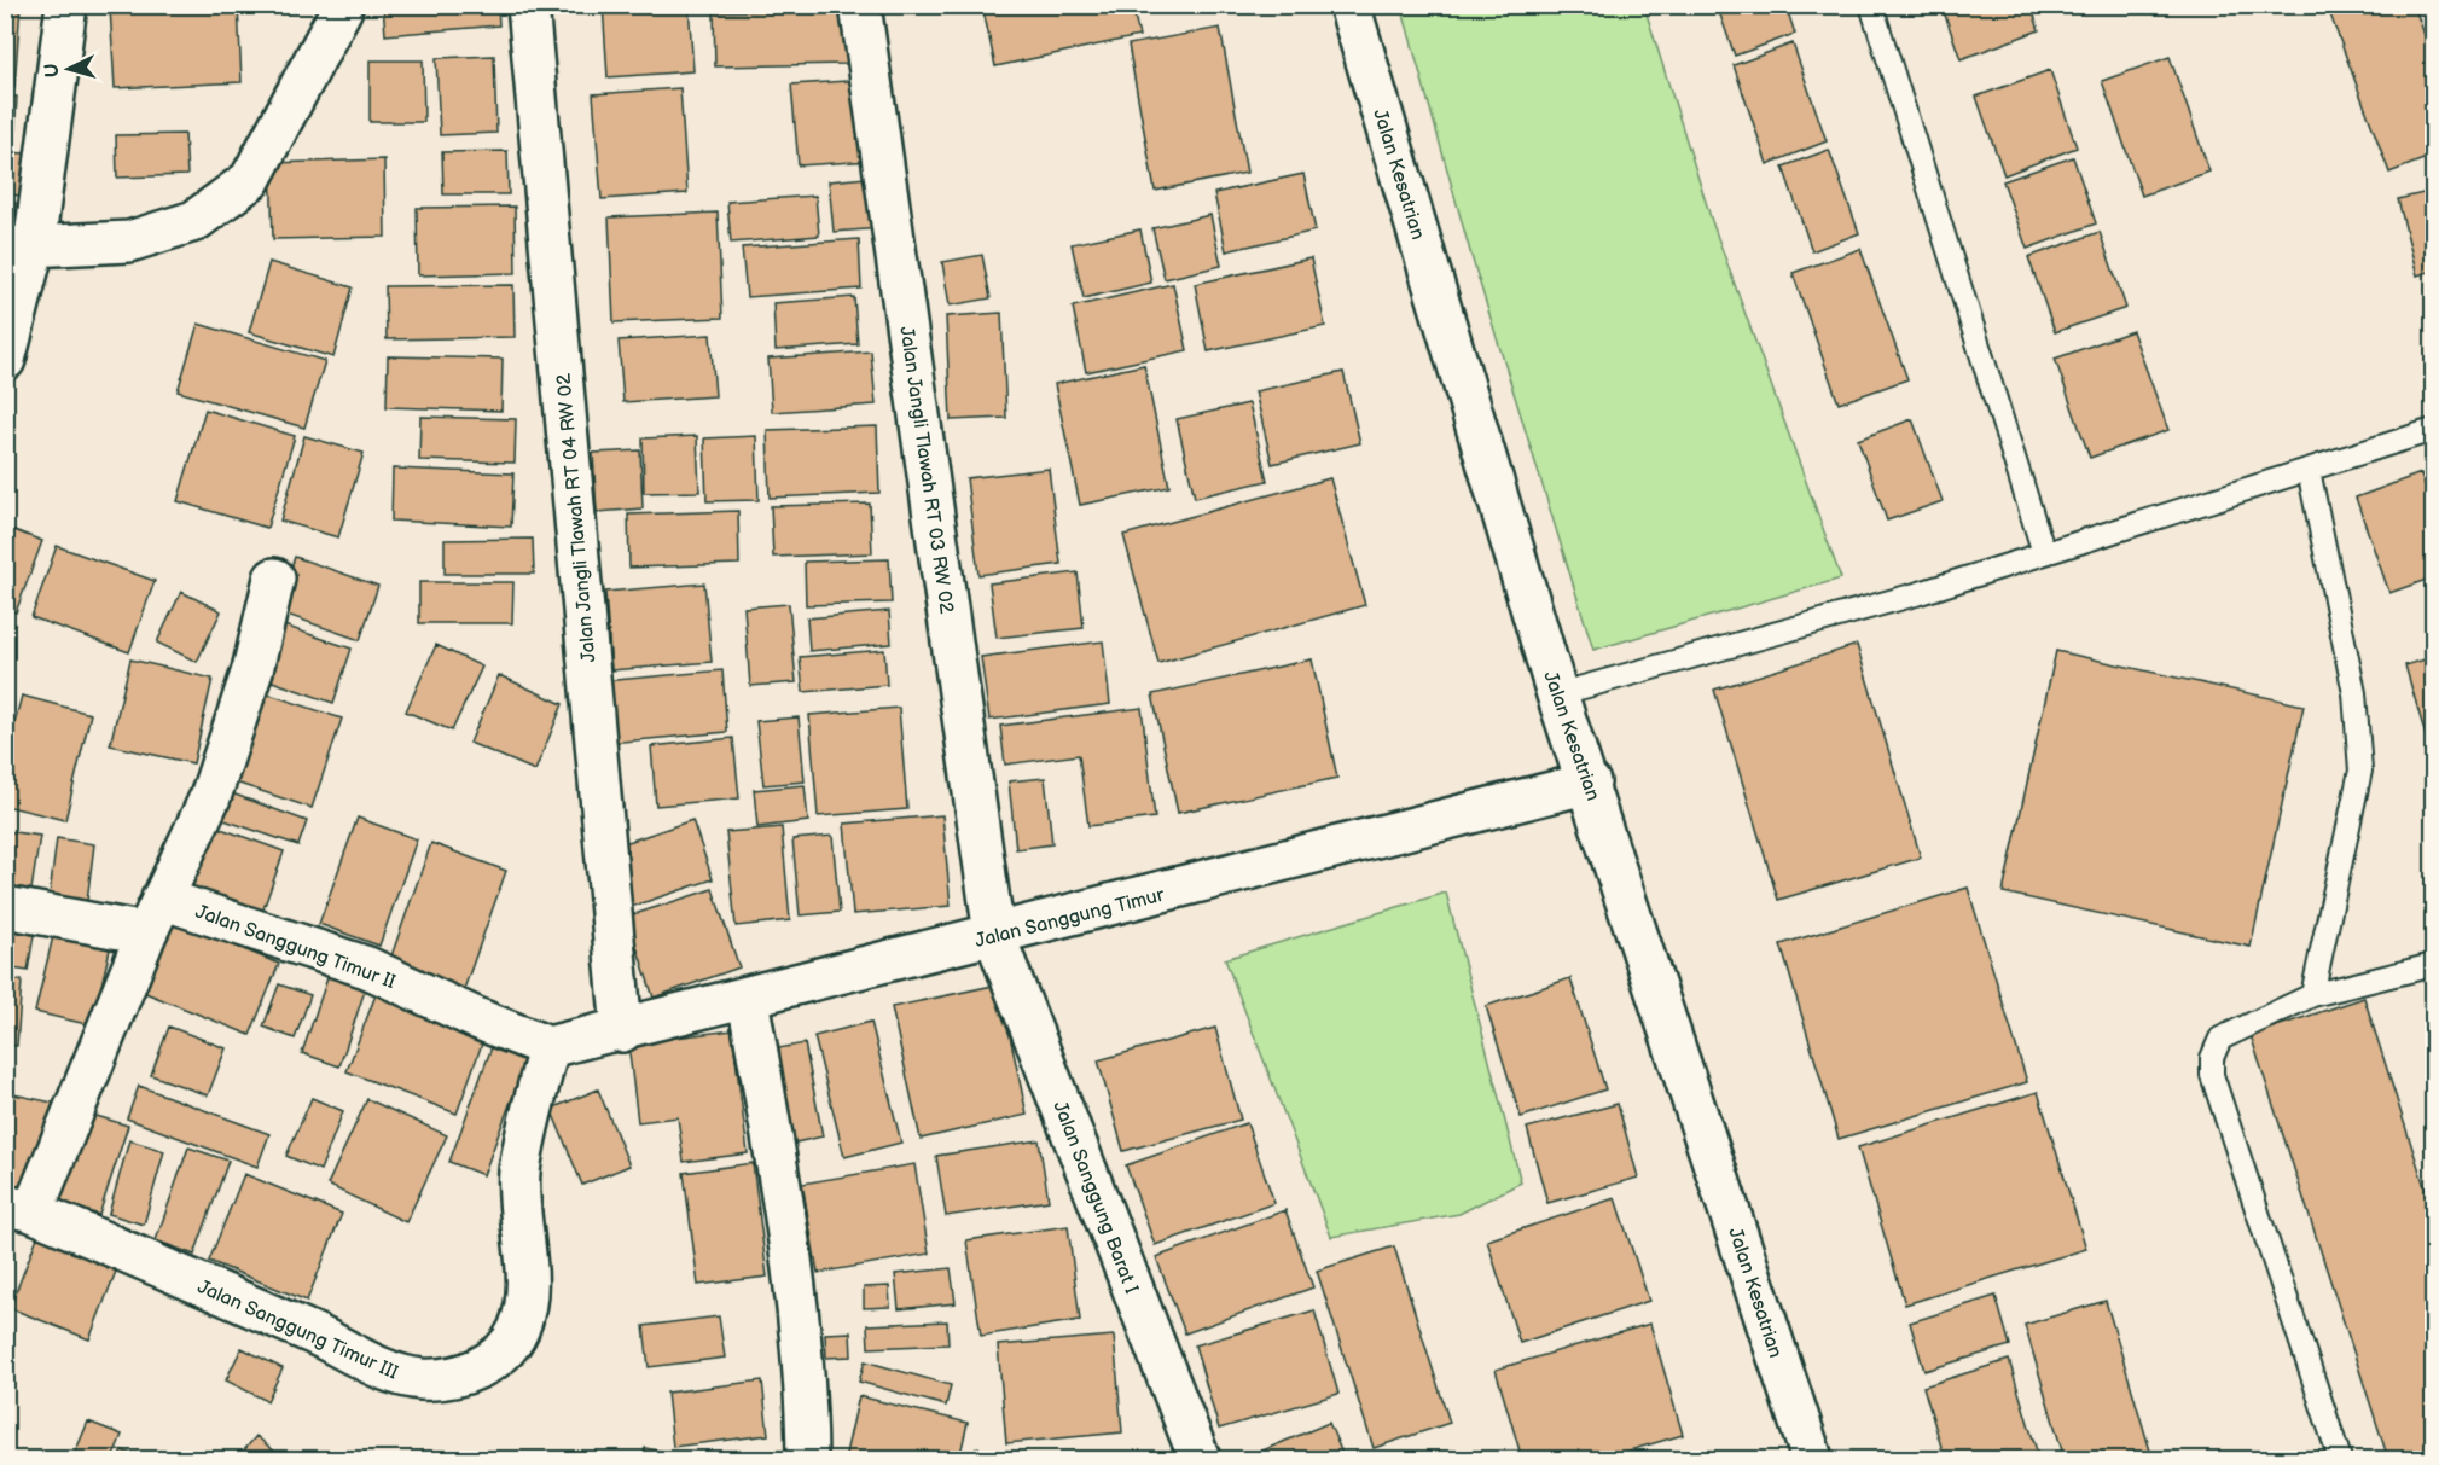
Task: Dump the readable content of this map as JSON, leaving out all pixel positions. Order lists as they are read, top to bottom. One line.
{"streets":{"street":["Jalan Kesatrian","Jalan Jangli Tlawah RT 03 RW 02","Jalan Jangli Tlawah RT 04 RW 02","Jalan Sanggung Timur","Jalan Sanggung Timur II","Jalan Sanggung Barat I","Jalan Sanggung Timur III"]},"crossings":[["Jalan Kesatrian","Jalan Sanggung Timur"],["Jalan Jangli Tlawah RT 03 RW 02","Jalan Sanggung Timur"],["Jalan Jangli Tlawah RT 03 RW 02","Jalan Sanggung Barat I"],["Jalan Jangli Tlawah RT 04 RW 02","Jalan Sanggung Timur"],["Jalan Sanggung Timur","Jalan Sanggung Timur II"],["Jalan Sanggung Timur","Jalan Sanggung Barat I"],["Jalan Sanggung Timur","Jalan Sanggung Timur III"],["Jalan Sanggung Timur II","Jalan Sanggung Timur III"]],"north":"left"}
